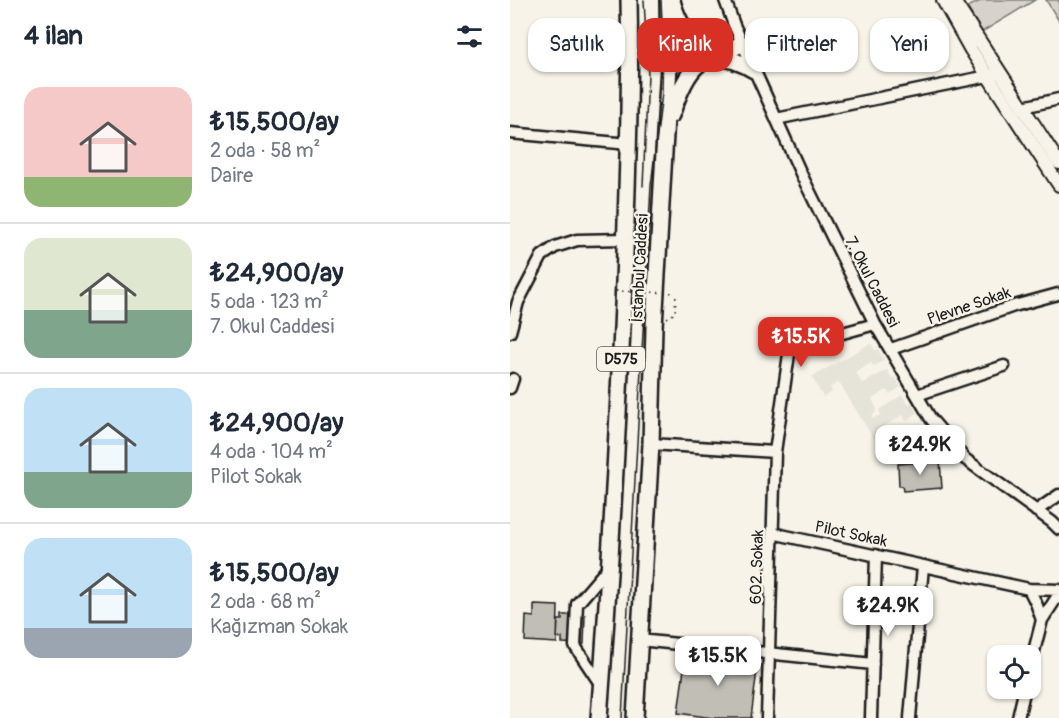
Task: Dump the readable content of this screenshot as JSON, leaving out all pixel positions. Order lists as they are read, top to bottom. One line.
{"streets":{"highway":["İstanbul Caddesi","D575"],"street":["7. Okul Caddesi","Plevne Sokak","Pilot Sokak","602. Sokak"]},"crossings":[["7. Okul Caddesi","Plevne Sokak"],["7. Okul Caddesi","602. Sokak"],["Pilot Sokak","602. Sokak"]],"page":{"heading":"4 ilan","chip":["Satılık","Kiralık","Filtreler","Yeni"],"list":[{"name":"₺15,500/ay","note":"2 oda · 58 m² · Daire"},{"name":"₺24,900/ay","note":"5 oda · 123 m² · 7. Okul Caddesi"},{"name":"₺24,900/ay","note":"4 oda · 104 m² · Pilot Sokak"},{"name":"₺15,500/ay","note":"2 oda · 68 m² · Kağızman Sokak"}],"price":["₺15.5K","₺24.9K","₺24.9K","₺15.5K"]}}
